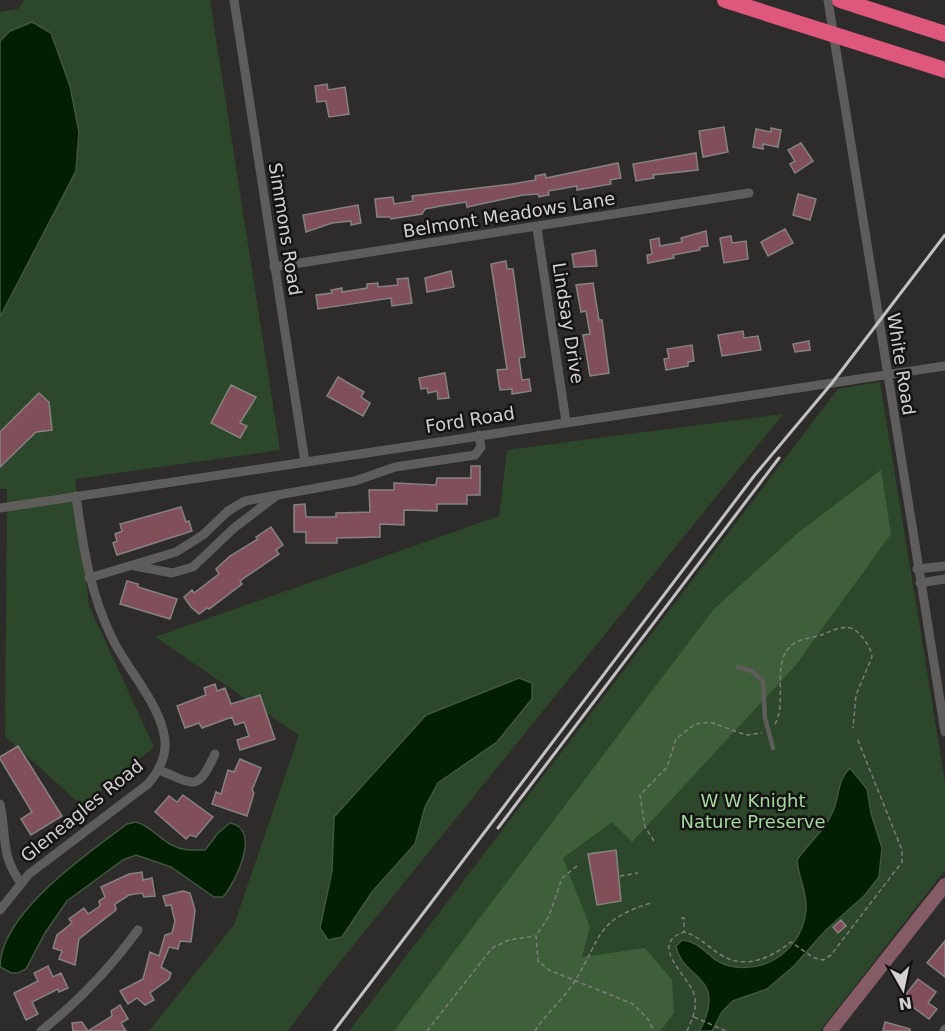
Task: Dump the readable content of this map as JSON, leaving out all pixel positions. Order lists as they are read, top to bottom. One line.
{"streets":{"street":["Belmont Meadows Lane","Simmons Road","Lindsay Drive","White Road","Ford Road","Gleneagles Road"]},"crossings":[["Belmont Meadows Lane","Simmons Road"],["Belmont Meadows Lane","Lindsay Drive"],["Simmons Road","Ford Road"],["Lindsay Drive","Ford Road"],["White Road","Ford Road"],["Ford Road","Gleneagles Road"]],"parks":["W W Knight Nature Preserve"],"north":"bottom"}
